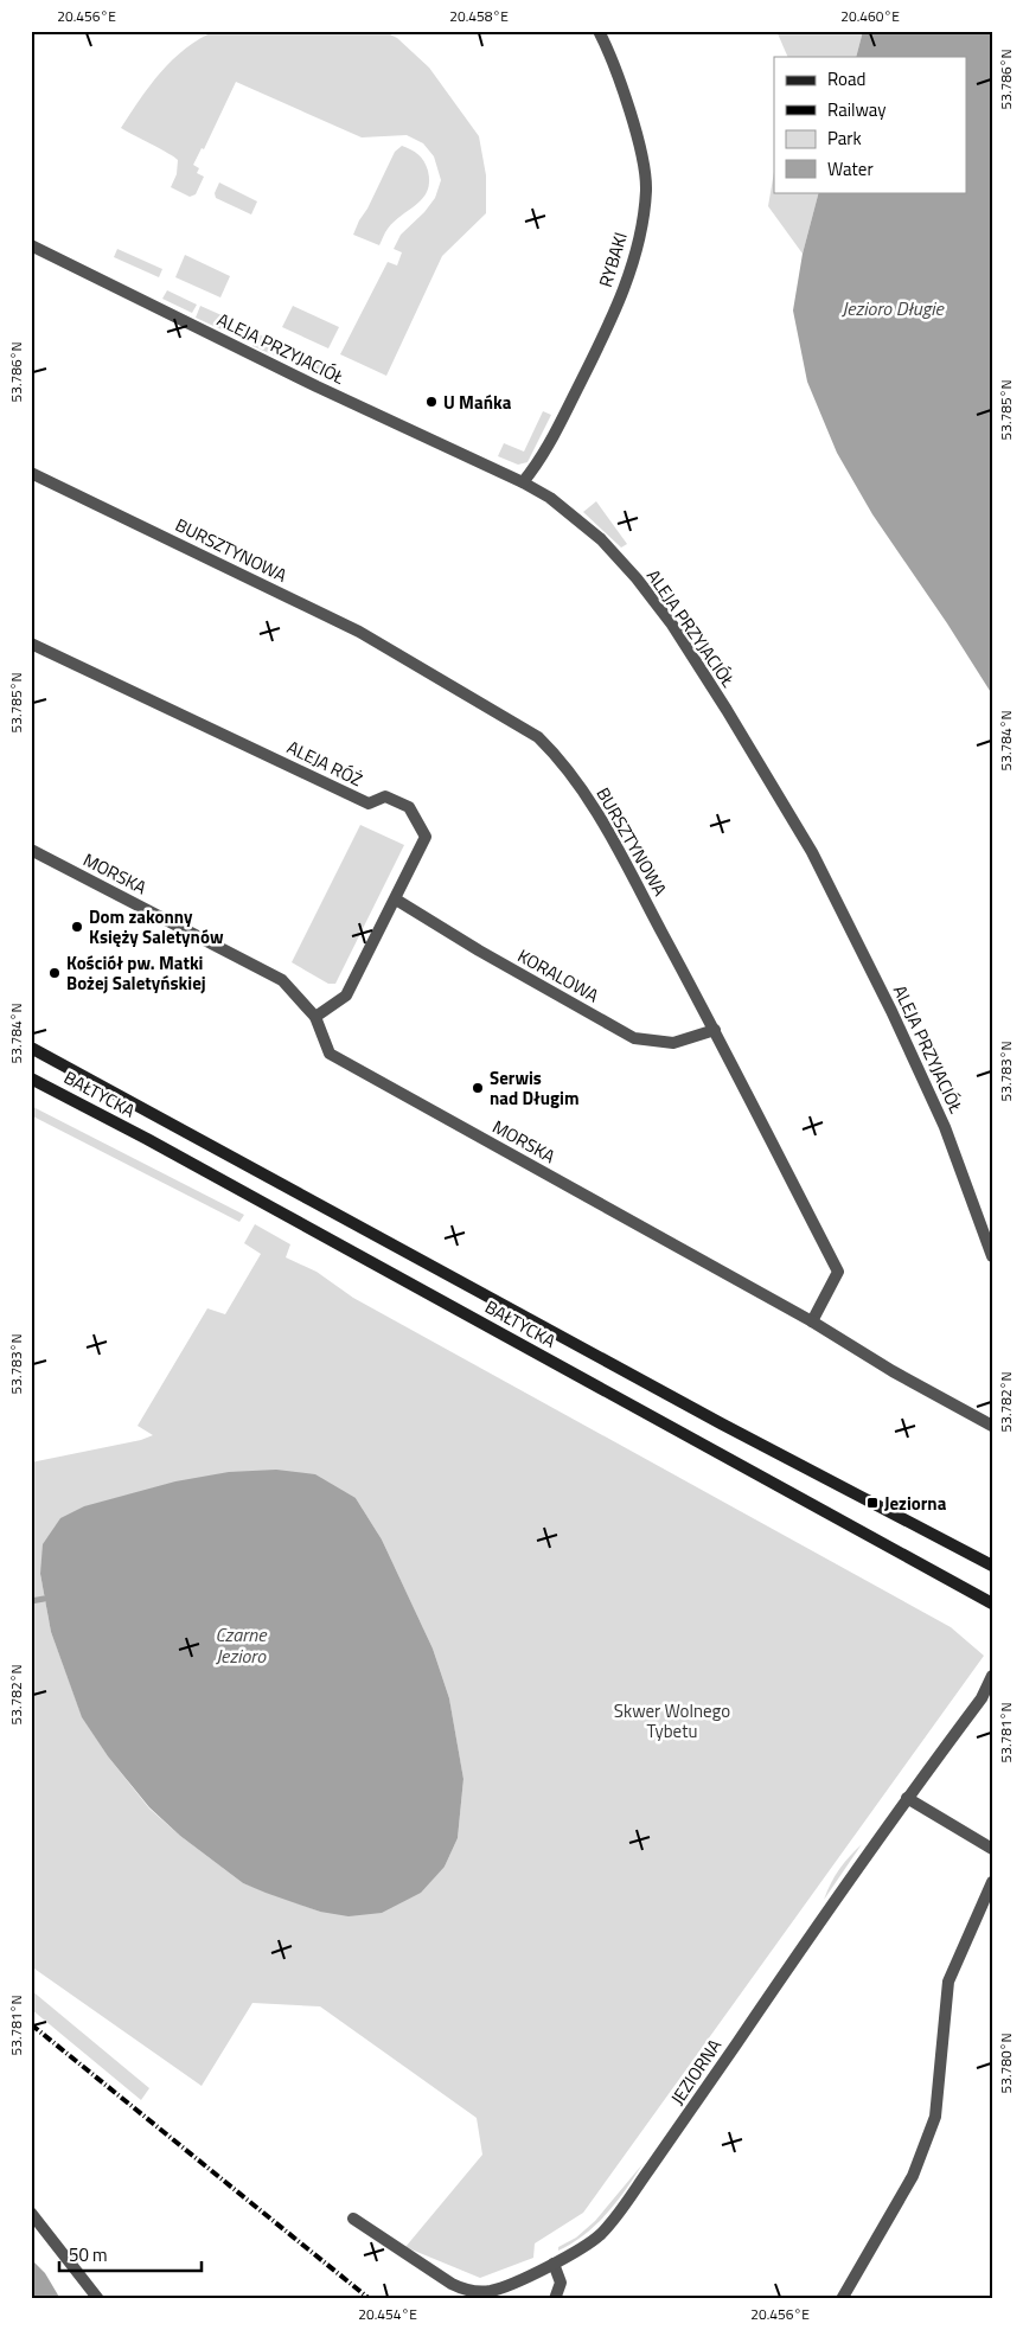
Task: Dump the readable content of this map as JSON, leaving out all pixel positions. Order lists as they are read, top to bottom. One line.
{"streets":{"main road":["BAŁTYCKA"],"street":["RYBAKI","ALEJA PRZYJACIÓŁ","BURSZTYNOWA","ALEJA RÓŻ","MORSKA","KORALOWA","JEZIORNA"]},"crossings":[["RYBAKI","ALEJA PRZYJACIÓŁ"],["BURSZTYNOWA","MORSKA"],["BURSZTYNOWA","KORALOWA"],["ALEJA RÓŻ","MORSKA"],["ALEJA RÓŻ","KORALOWA"]],"water":["Jezioro Długie","Czarne Jezioro"],"parks":["Skwer Wolnego Tybetu"],"places":{"other":["U Mańka","Dom zakonny Księży Saletynów","Kościół pw. Matki Bożej Saletyńskiej","Serwis nad Długim"],"transit":["Jeziorna"]},"legend":["Road","Railway","Park","Water"],"scale_bar":"50 m","coordinates":["20.456°E","20.458°E","20.460°E","53.786°N","53.785°N","53.784°N","53.783°N","53.782°N","53.781°N","53.780°N","20.454°E"]}
